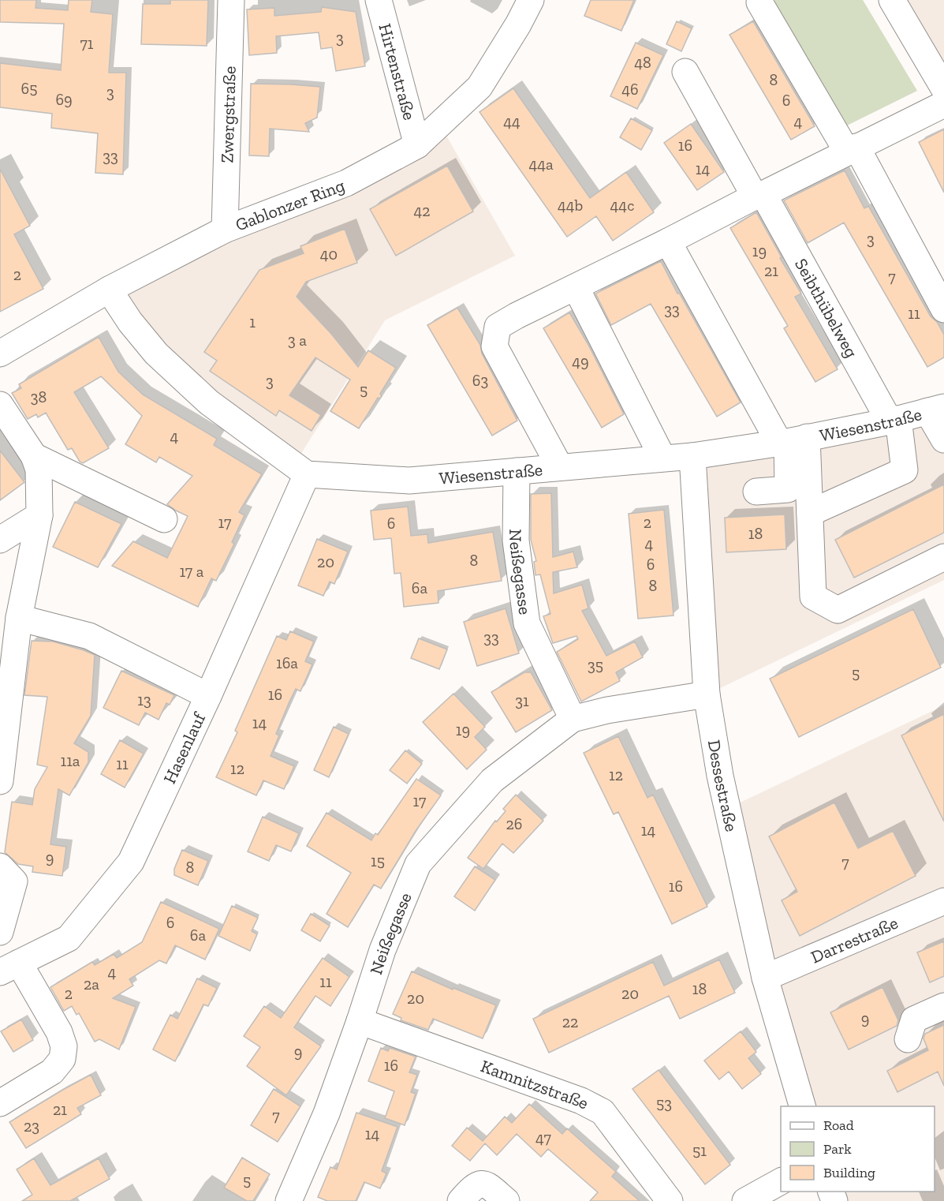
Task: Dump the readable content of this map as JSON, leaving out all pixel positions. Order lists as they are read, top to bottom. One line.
{"streets":{"street":["Hirtenstraße","Zwergstraße","Gablonzer Ring","Seibthübelweg","Wiesenstraße","Neißegasse","Hasenlauf","Dessestraße","Darrestraße","Kamnitzstraße"]},"crossings":[["Hirtenstraße","Gablonzer Ring"],["Zwergstraße","Gablonzer Ring"],["Seibthübelweg","Wiesenstraße"],["Wiesenstraße","Neißegasse"],["Wiesenstraße","Hasenlauf"],["Wiesenstraße","Dessestraße"],["Neißegasse","Dessestraße"],["Neißegasse","Kamnitzstraße"],["Dessestraße","Darrestraße"]],"house_numbers":["3","71","48","8","65","46","3","69","6","44","4","16","33","44a","14","44b","44c","42","3","19","40","21","2","7","33","11","1","3 a","49","63","3","5","38","4","17","2","6","18","4","8","20","6","17 a","8","6a","33","16a","35","5","16","13","31","14","19","11a","11","12","12","17","26","14","9","15","7","8","16","6","6a","4","11","2a","18","2","20","20","9","22","9","16","53","21","7","23","14","47","51","5"],"legend":["Road","Park","Building"]}
